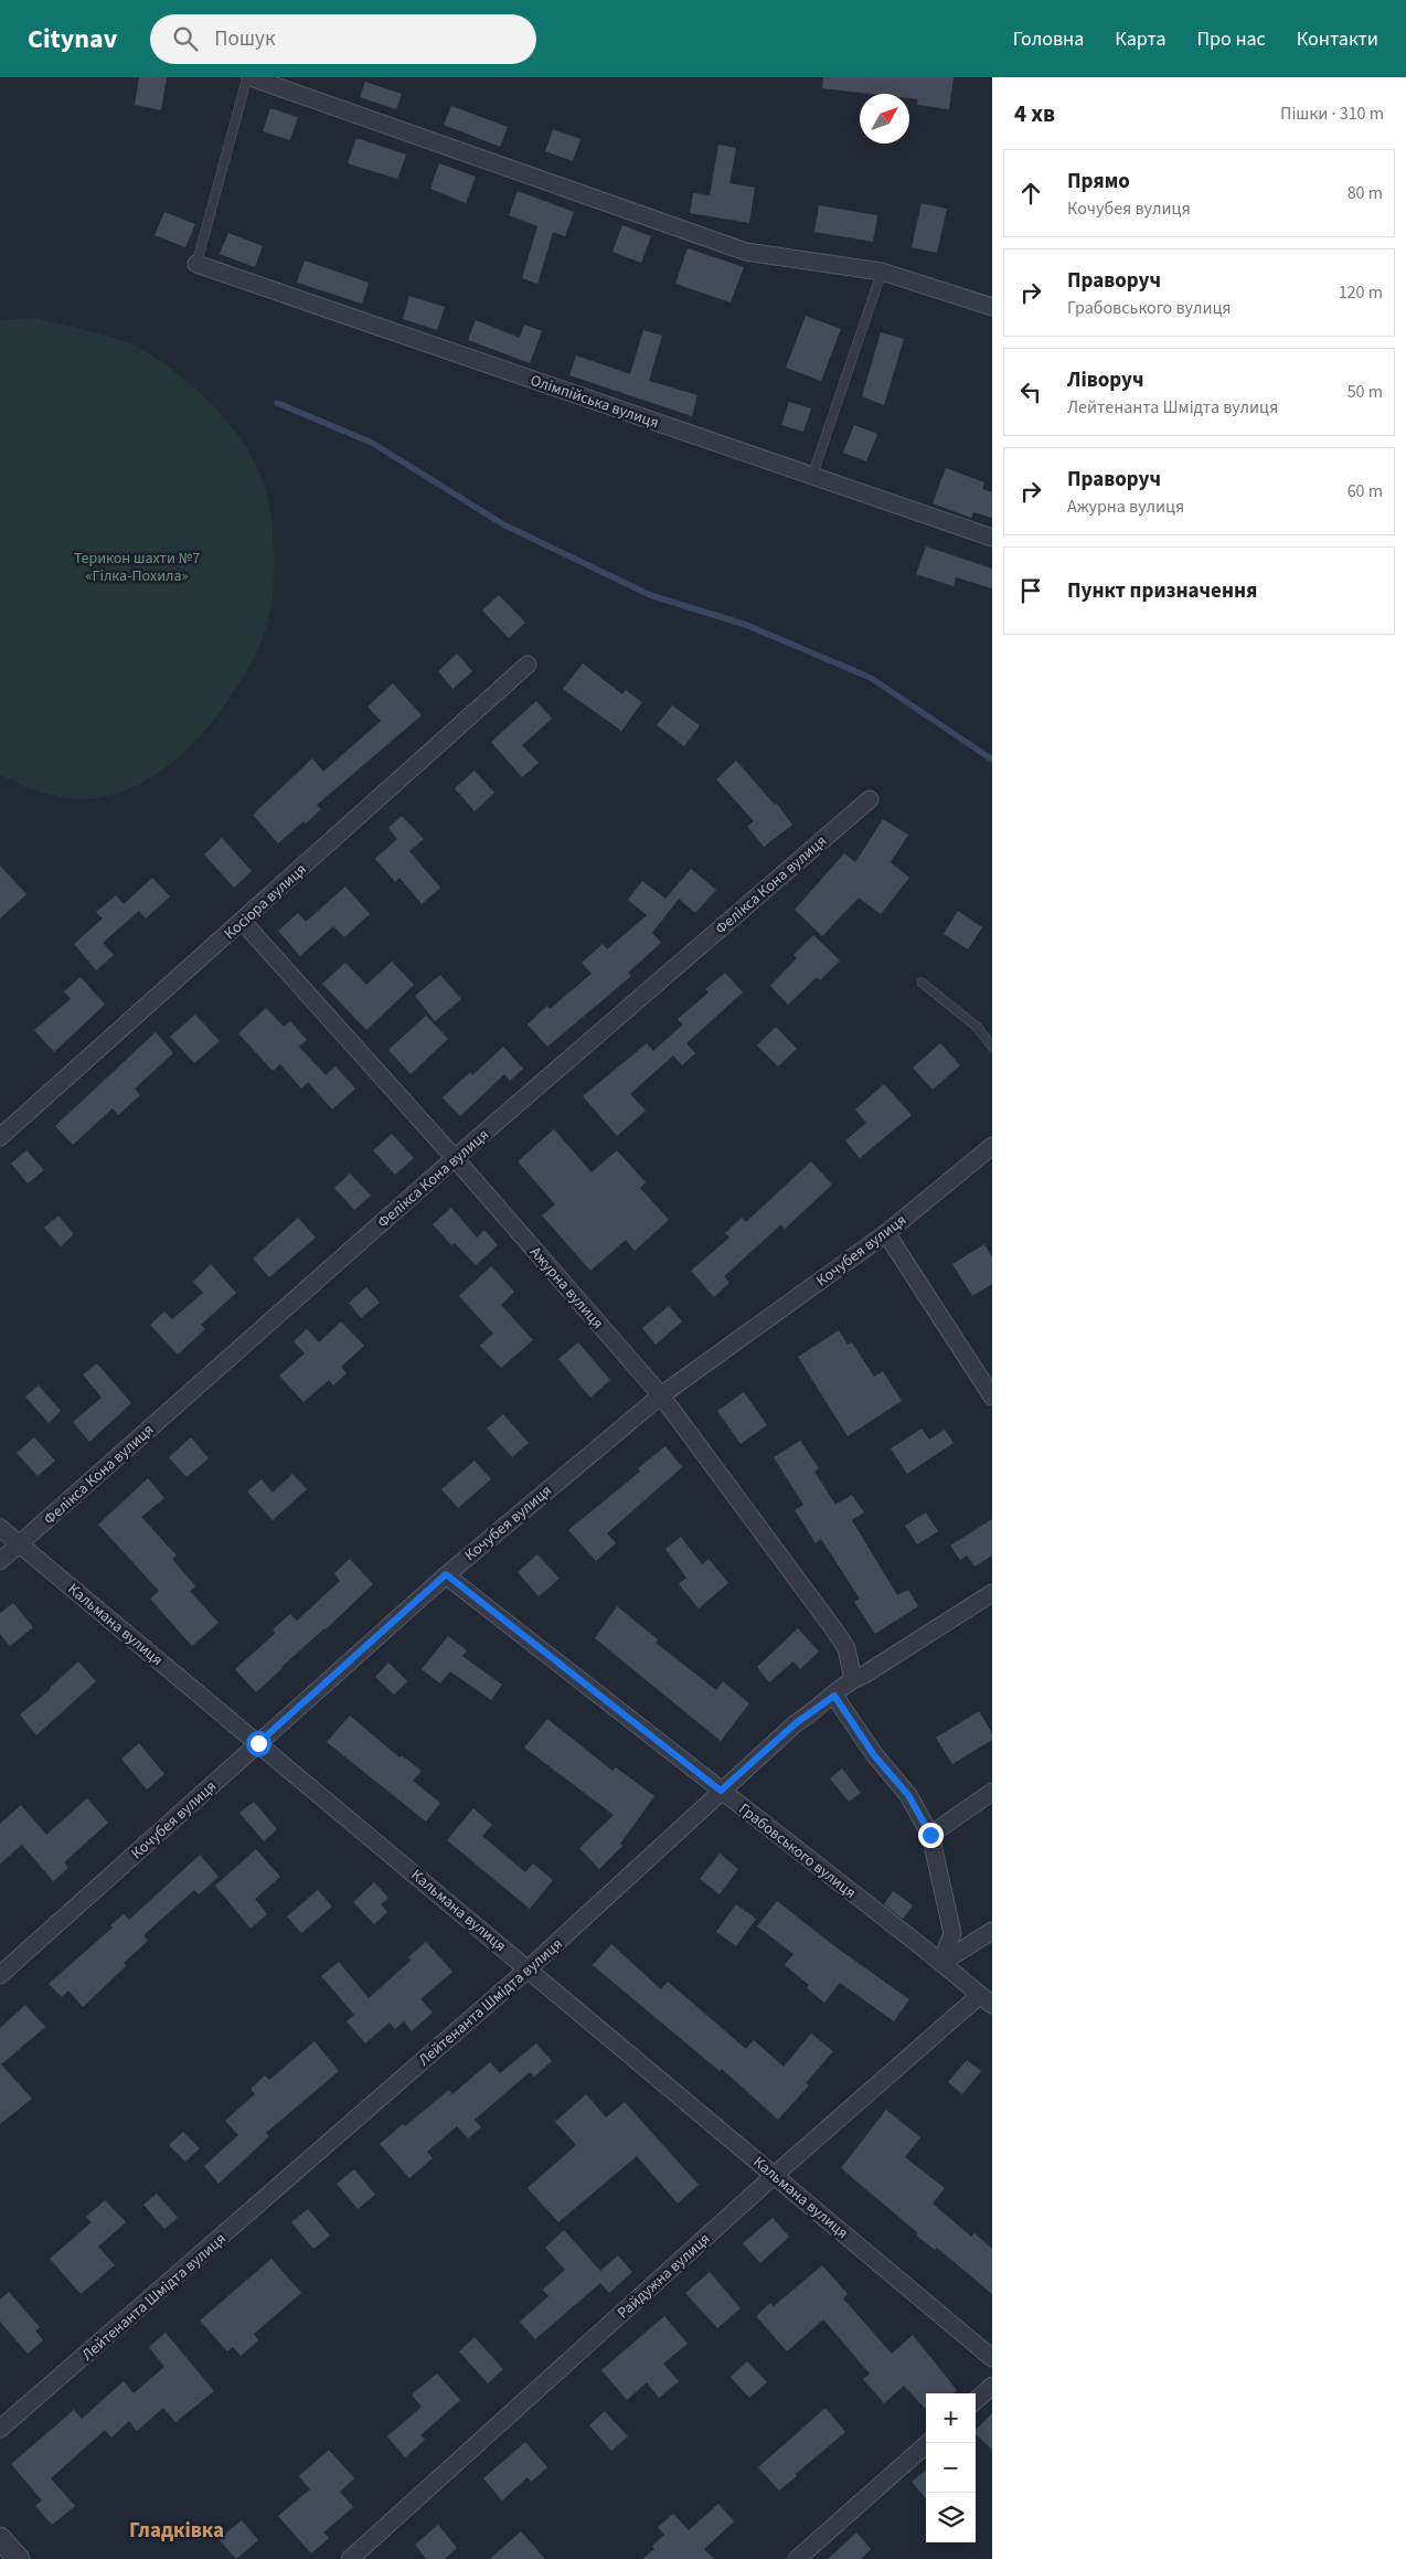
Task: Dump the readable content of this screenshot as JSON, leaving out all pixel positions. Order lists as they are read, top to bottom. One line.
{"streets":{"street":["Олімпійська вулиця","Фелікса Кона вулиця","Косіора вулиця","Кочубея вулиця","Ажурна вулиця","Кальмана вулиця","Грабовського вулиця","Лейтенанта Шмідта вулиця","Райдужна вулиця"]},"crossings":[["Фелікса Кона вулиця","Ажурна вулиця"],["Фелікса Кона вулиця","Кальмана вулиця"],["Косіора вулиця","Ажурна вулиця"],["Кочубея вулиця","Ажурна вулиця"],["Кочубея вулиця","Кальмана вулиця"],["Кочубея вулиця","Грабовського вулиця"],["Ажурна вулиця","Лейтенанта Шмідта вулиця"],["Кальмана вулиця","Лейтенанта Шмідта вулиця"],["Кальмана вулиця","Райдужна вулиця"],["Грабовського вулиця","Лейтенанта Шмідта вулиця"],["Грабовського вулиця","Райдужна вулиця"]],"districts":["Гладківка"],"parks":["Терикон шахти №7 «Гілка-Похила»"],"north":"top right","page":{"header":"Citynav","search":"Пошук","nav":["Головна","Карта","Про нас","Контакти"],"heading":["4 хв","Пішки · 310 m"],"list":[["Прямо","Кочубея вулиця","80 m"],["Праворуч","Грабовського вулиця","120 m"],["Ліворуч","Лейтенанта Шмідта вулиця","50 m"],["Праворуч","Ажурна вулиця","60 m"],"Пункт призначення"],"map_buttons":["+","−"]}}
